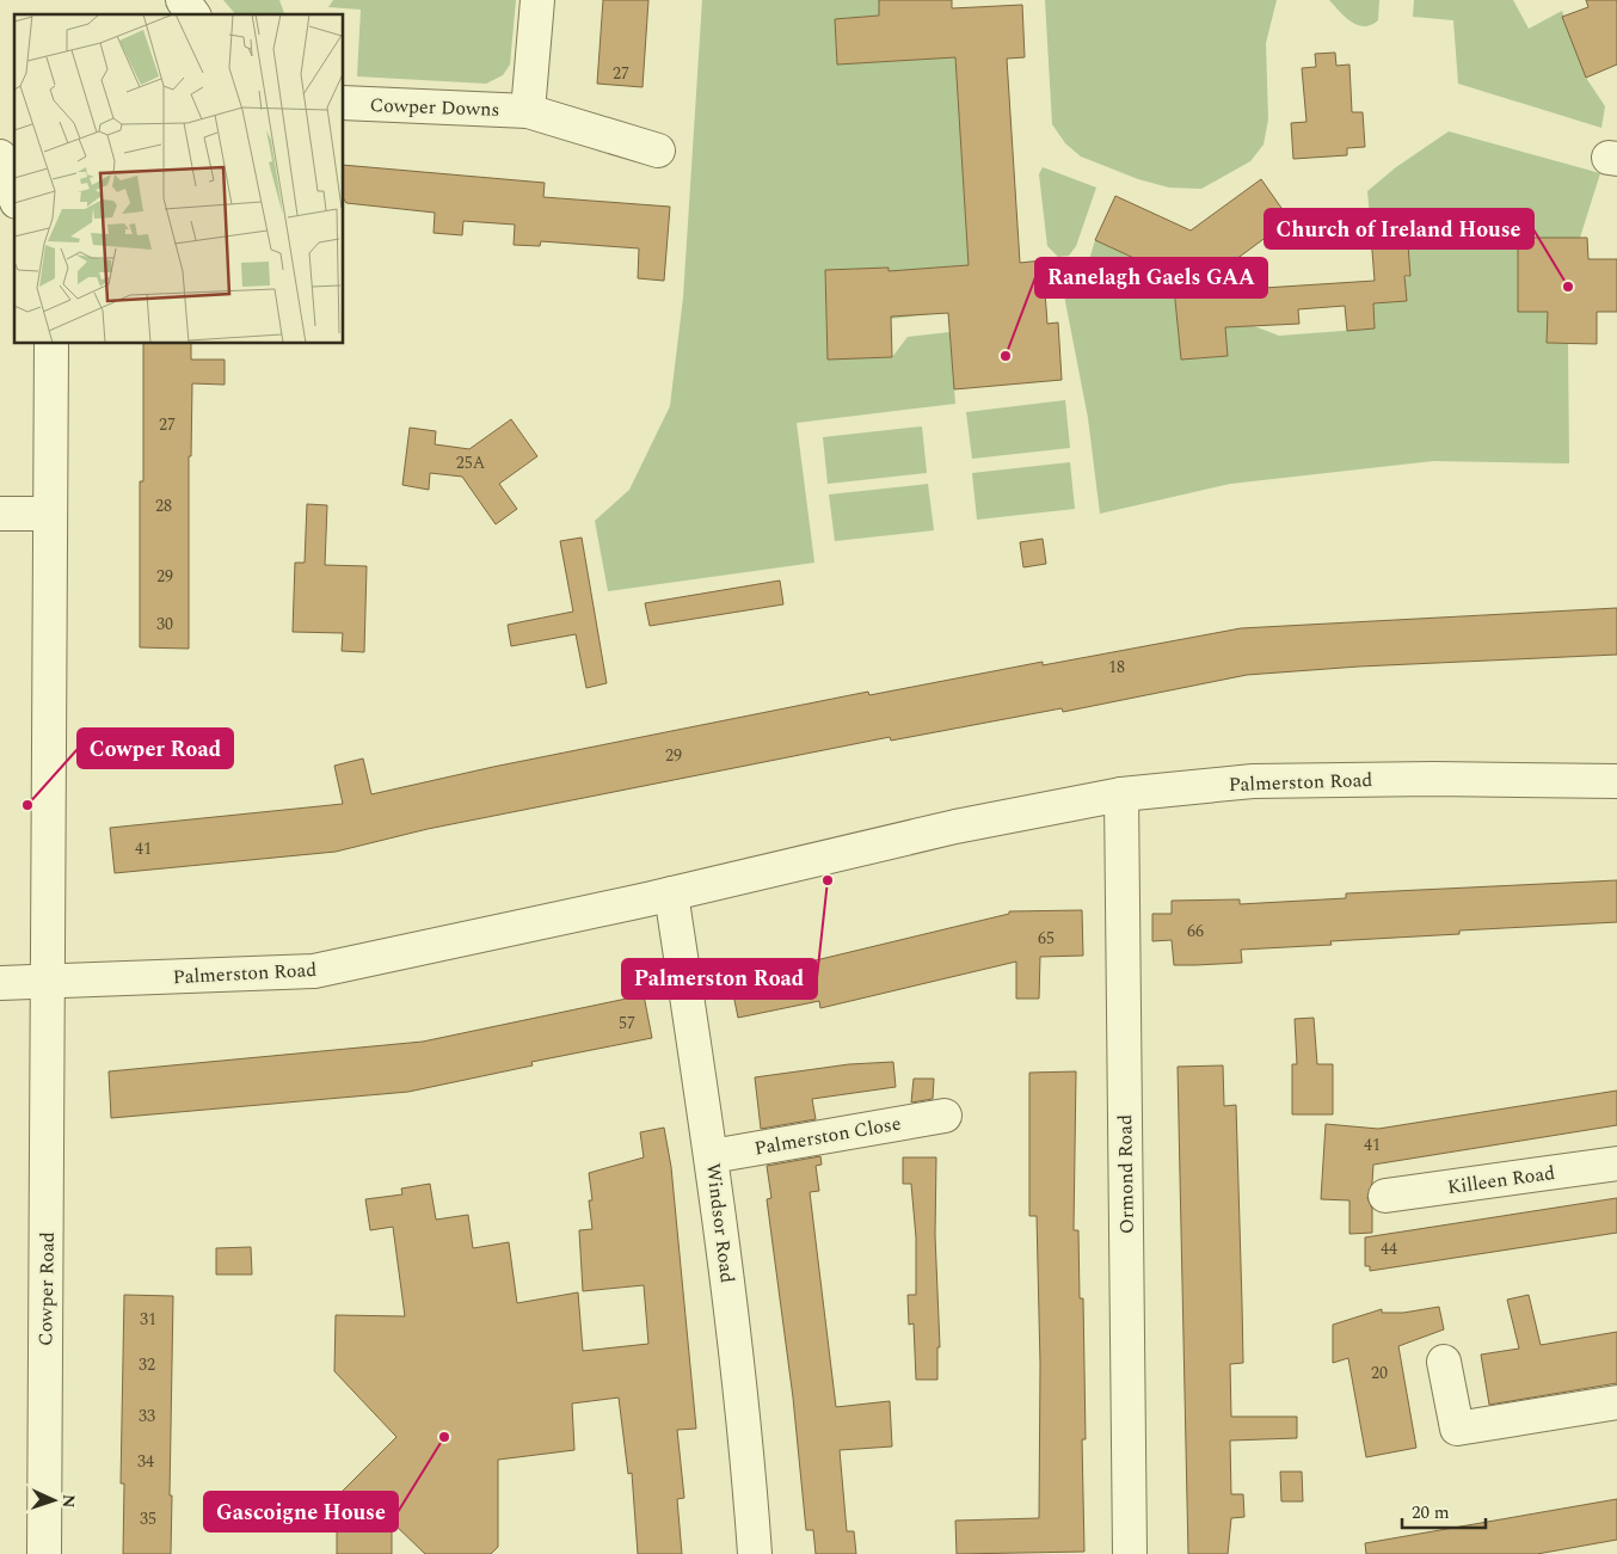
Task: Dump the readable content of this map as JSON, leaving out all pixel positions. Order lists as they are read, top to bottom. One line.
{"streets":{"street":["Cowper Downs","Palmerston Road","Palmerston Close","Ormond Road","Killeen Road","Windsor Road","Cowper Road"]},"crossings":[["Palmerston Road","Ormond Road"],["Palmerston Road","Windsor Road"],["Palmerston Road","Cowper Road"],["Palmerston Close","Windsor Road"]],"places":["Church of Ireland House","Ranelagh Gaels GAA","Cowper Road","Palmerston Road","Gascoigne House"],"house_numbers":["27","27","25A","28","29","30","18","29","41","66","65","57","41","44","31","32","20","33","34","35"],"scale_bar":"20 m","north":"right"}
